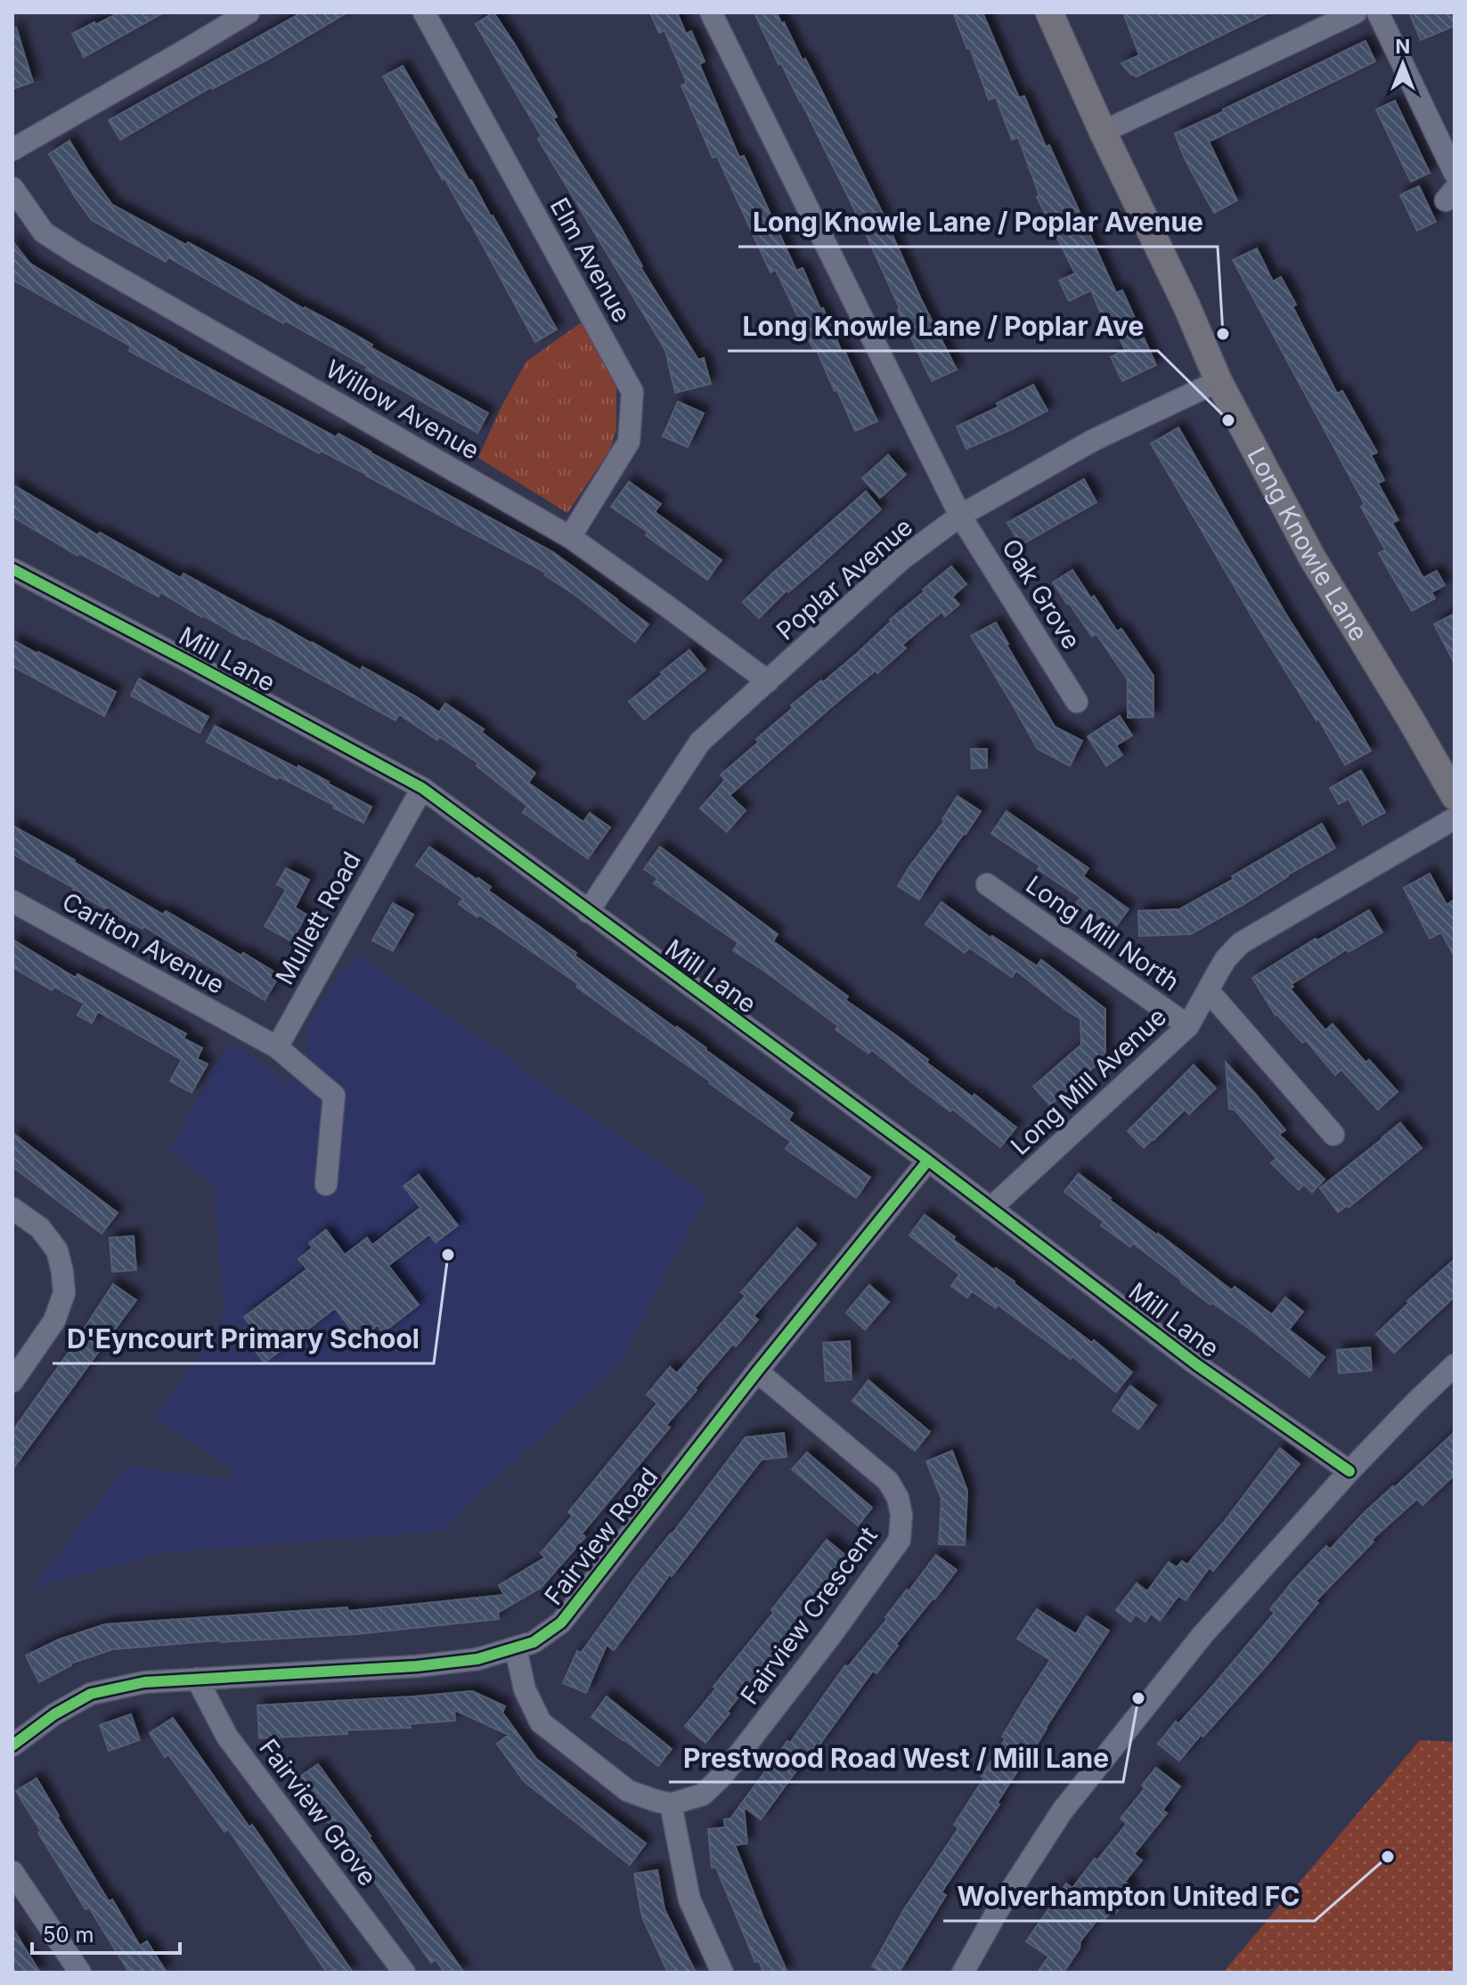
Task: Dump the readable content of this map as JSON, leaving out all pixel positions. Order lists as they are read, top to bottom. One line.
{"streets":{"main road":["Long Knowle Lane"],"street":["Elm Avenue","Willow Avenue","Poplar Avenue","Oak Grove","Mill Lane","Mullett Road","Long Mill North","Carlton Avenue","Long Mill Avenue","Fairview Road","Fairview Crescent","Fairview Grove"]},"crossings":[["Elm Avenue","Willow Avenue"],["Willow Avenue","Poplar Avenue"],["Long Knowle Lane","Poplar Avenue"],["Poplar Avenue","Oak Grove"],["Poplar Avenue","Mill Lane"],["Mill Lane","Mullett Road"],["Mill Lane","Long Mill Avenue"],["Mill Lane","Fairview Road"],["Mullett Road","Carlton Avenue"],["Long Mill North","Long Mill Avenue"],["Fairview Road","Fairview Crescent"],["Fairview Road","Fairview Grove"]],"places":["Long Knowle Lane / Poplar Avenue","Long Knowle Lane / Poplar Ave","D'Eyncourt Primary School","Prestwood Road West / Mill Lane","Wolverhampton United FC"],"scale_bar":"50 m","north":"top"}
